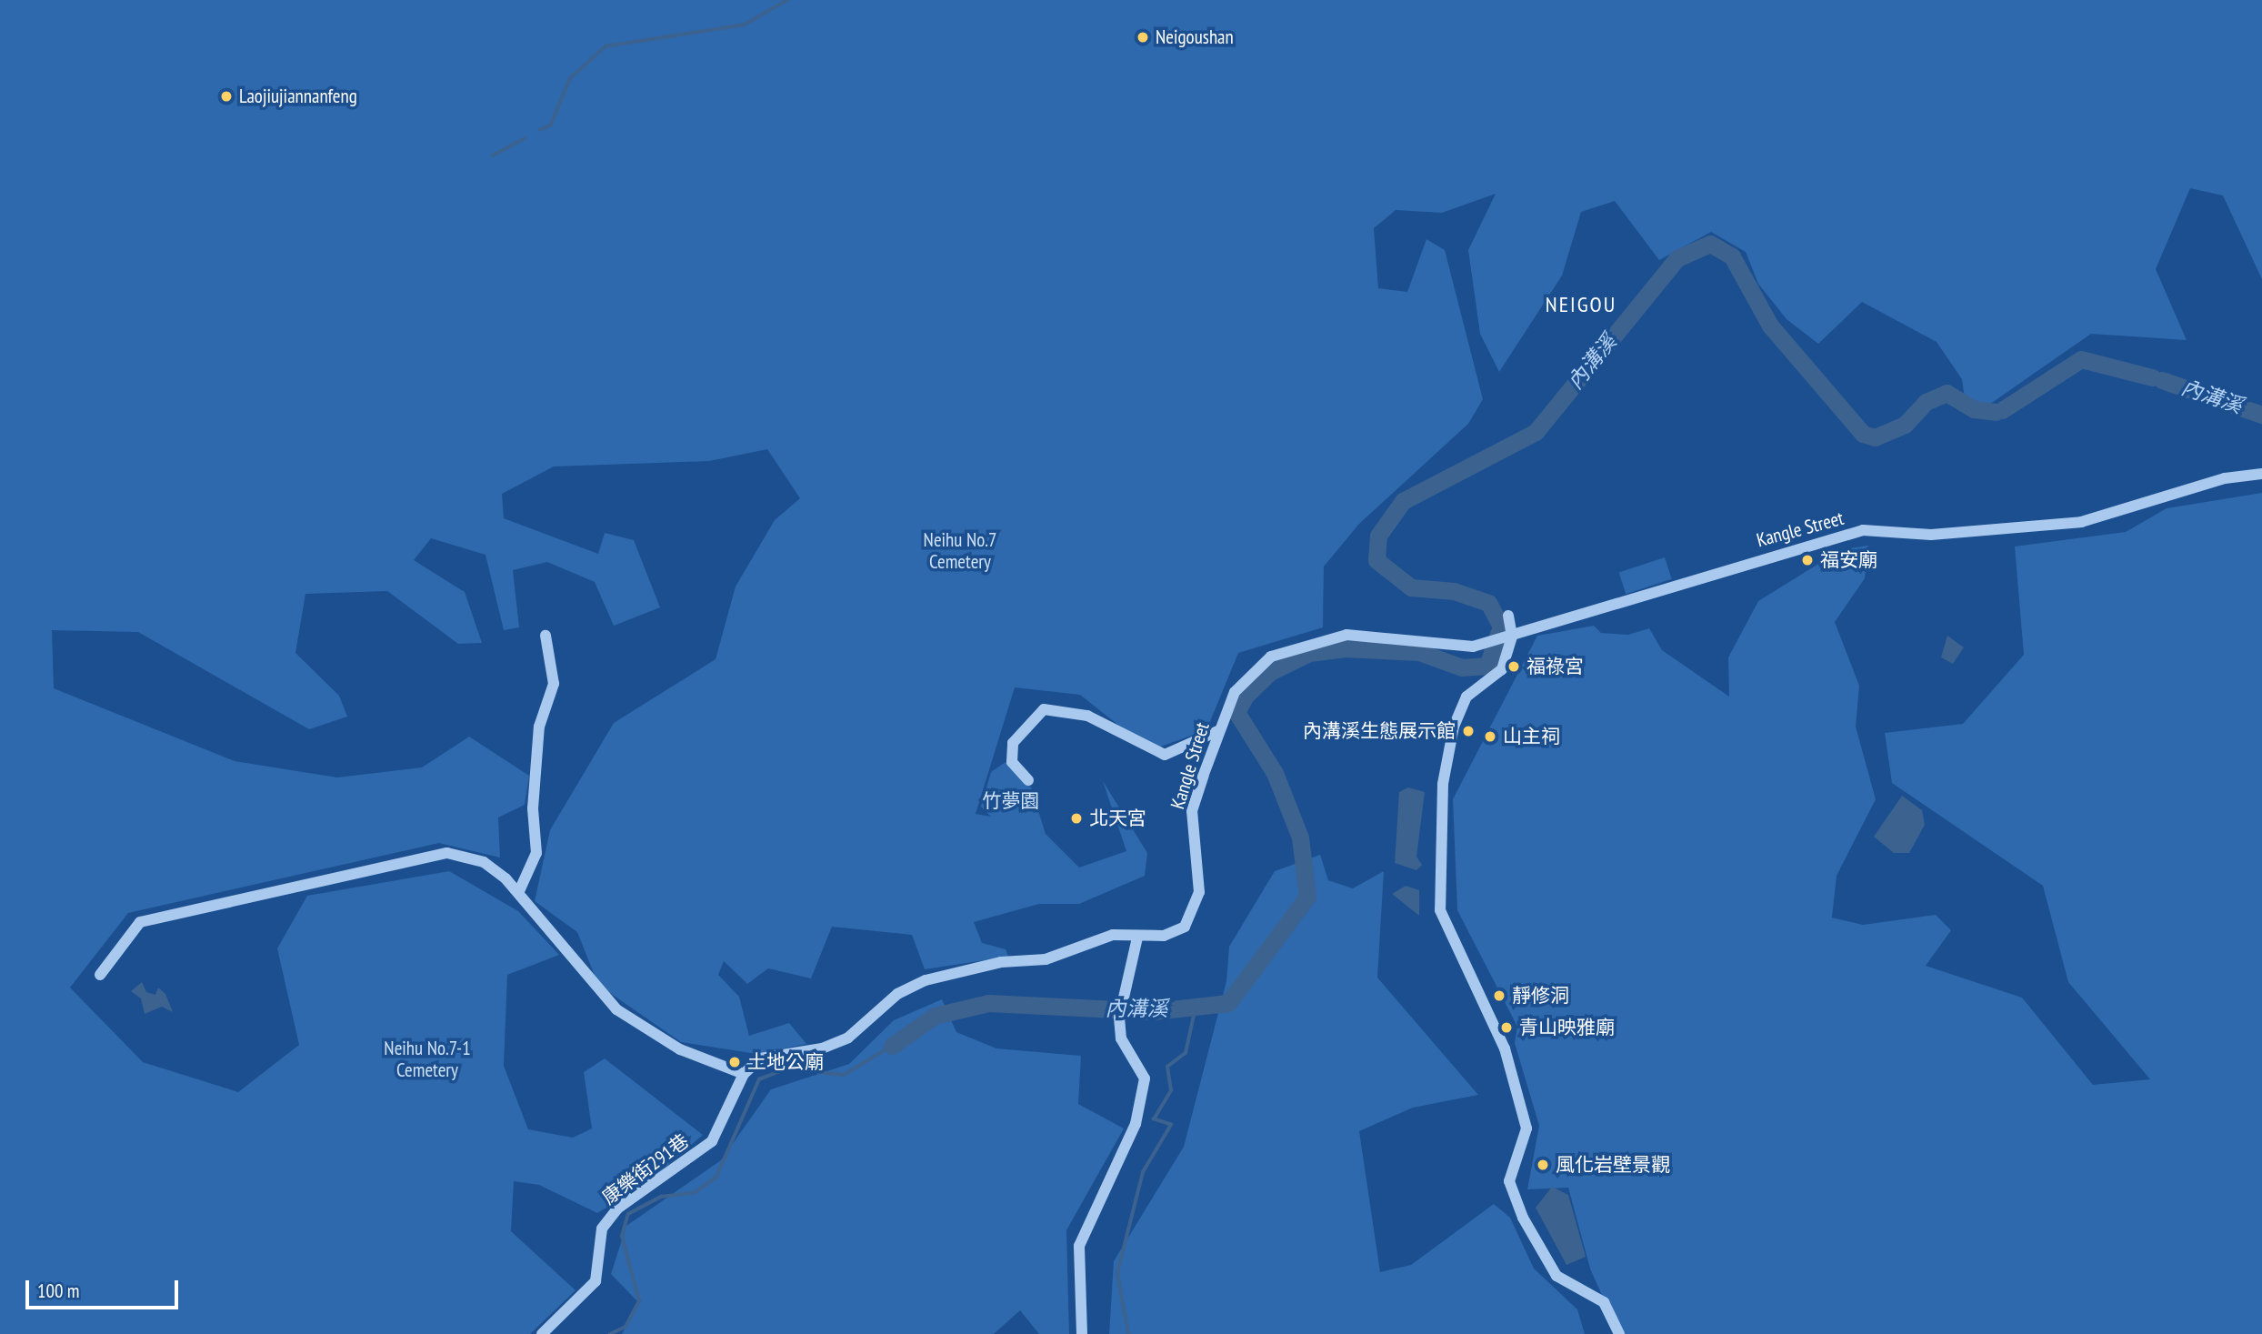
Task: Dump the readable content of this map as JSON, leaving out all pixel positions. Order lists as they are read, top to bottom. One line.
{"streets":{"street":["Kangle Street","康樂街291巷"]},"crossings":[["Kangle Street","康樂街291巷"]],"districts":["NEIGOU"],"water":["內溝溪"],"parks":["Neihu No.7 Cemetery","竹夢園","Neihu No.7-1 Cemetery"],"places":["Neigoushan","Laojiujiannanfeng","福安廟","福祿宮","內溝溪生態展示館","山主祠","北天宮","靜修洞","青山映雅廟","土地公廟","風化岩壁景觀"],"scale_bar":"100 m"}
